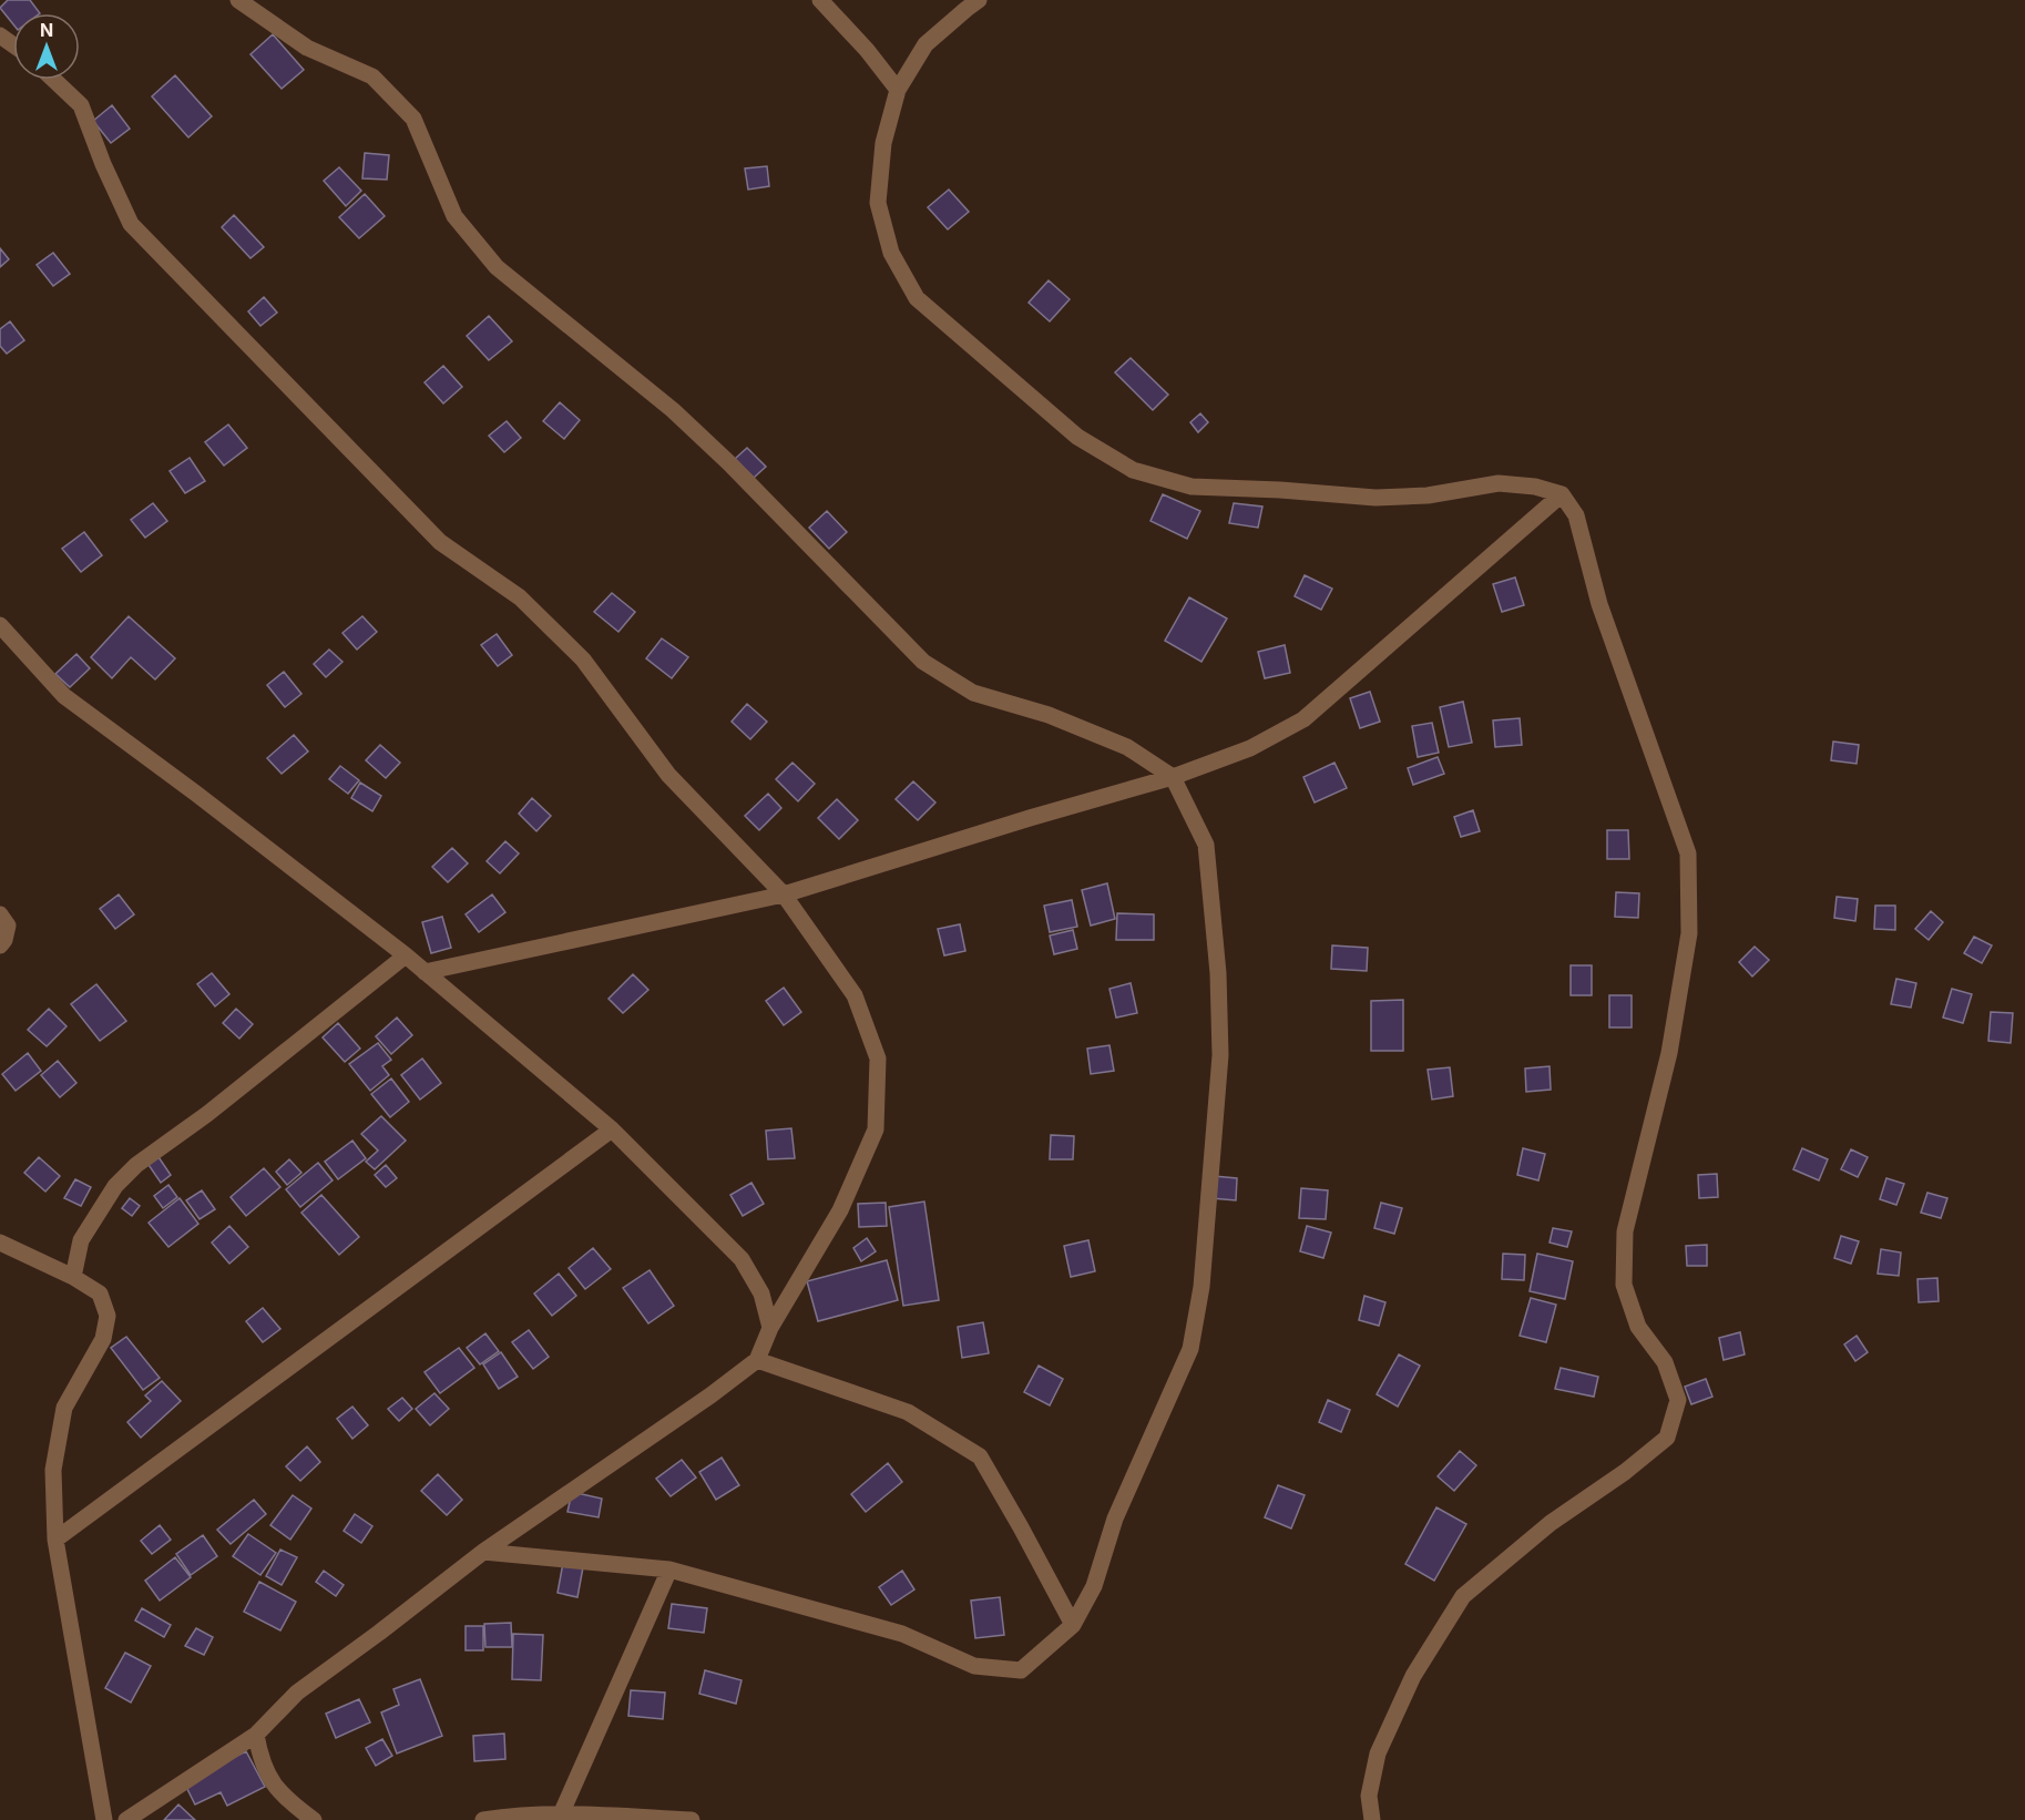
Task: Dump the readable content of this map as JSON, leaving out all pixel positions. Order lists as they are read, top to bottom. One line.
{"north":"top"}
